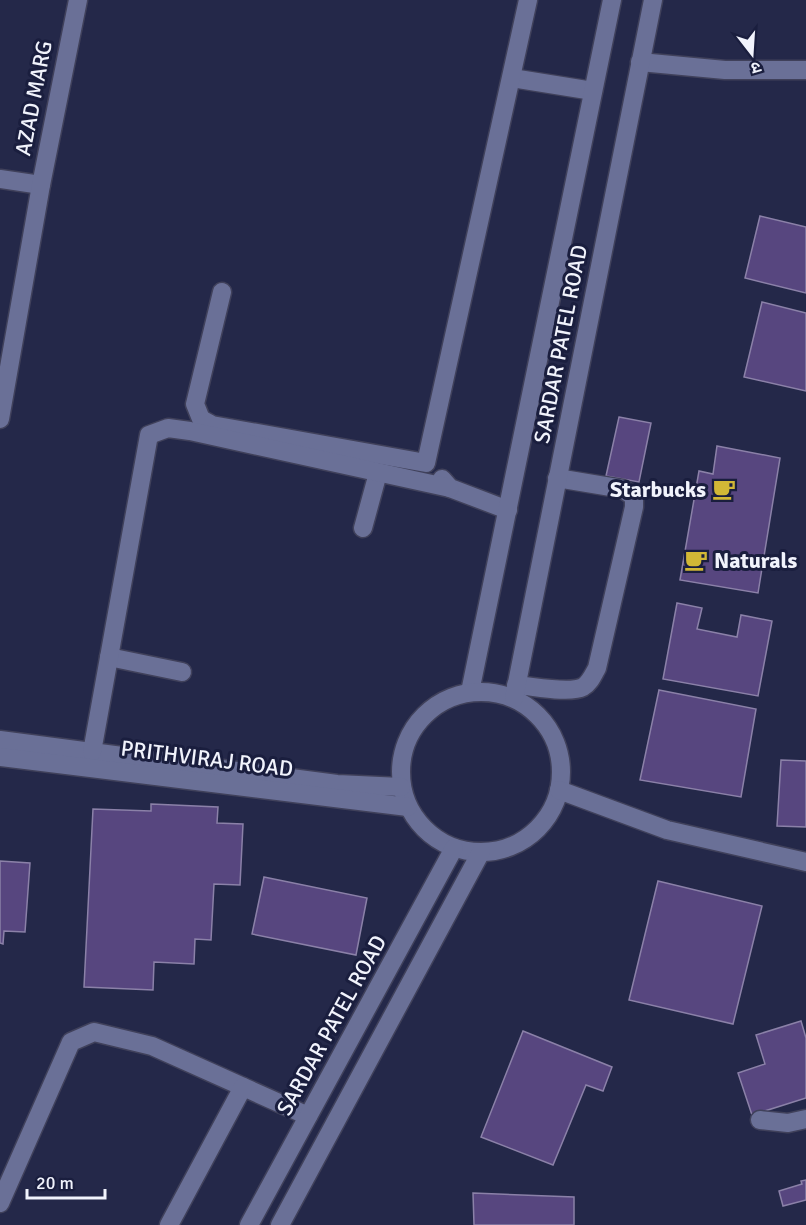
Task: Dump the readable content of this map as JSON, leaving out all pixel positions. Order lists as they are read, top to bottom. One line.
{"streets":{"street":["AZAD MARG","SARDAR PATEL ROAD","PRITHVIRAJ ROAD"]},"crossings":[["SARDAR PATEL ROAD","PRITHVIRAJ ROAD"]],"places":{"cafe":["Starbucks","Naturals"]},"scale_bar":"20 m","north":"bottom"}
